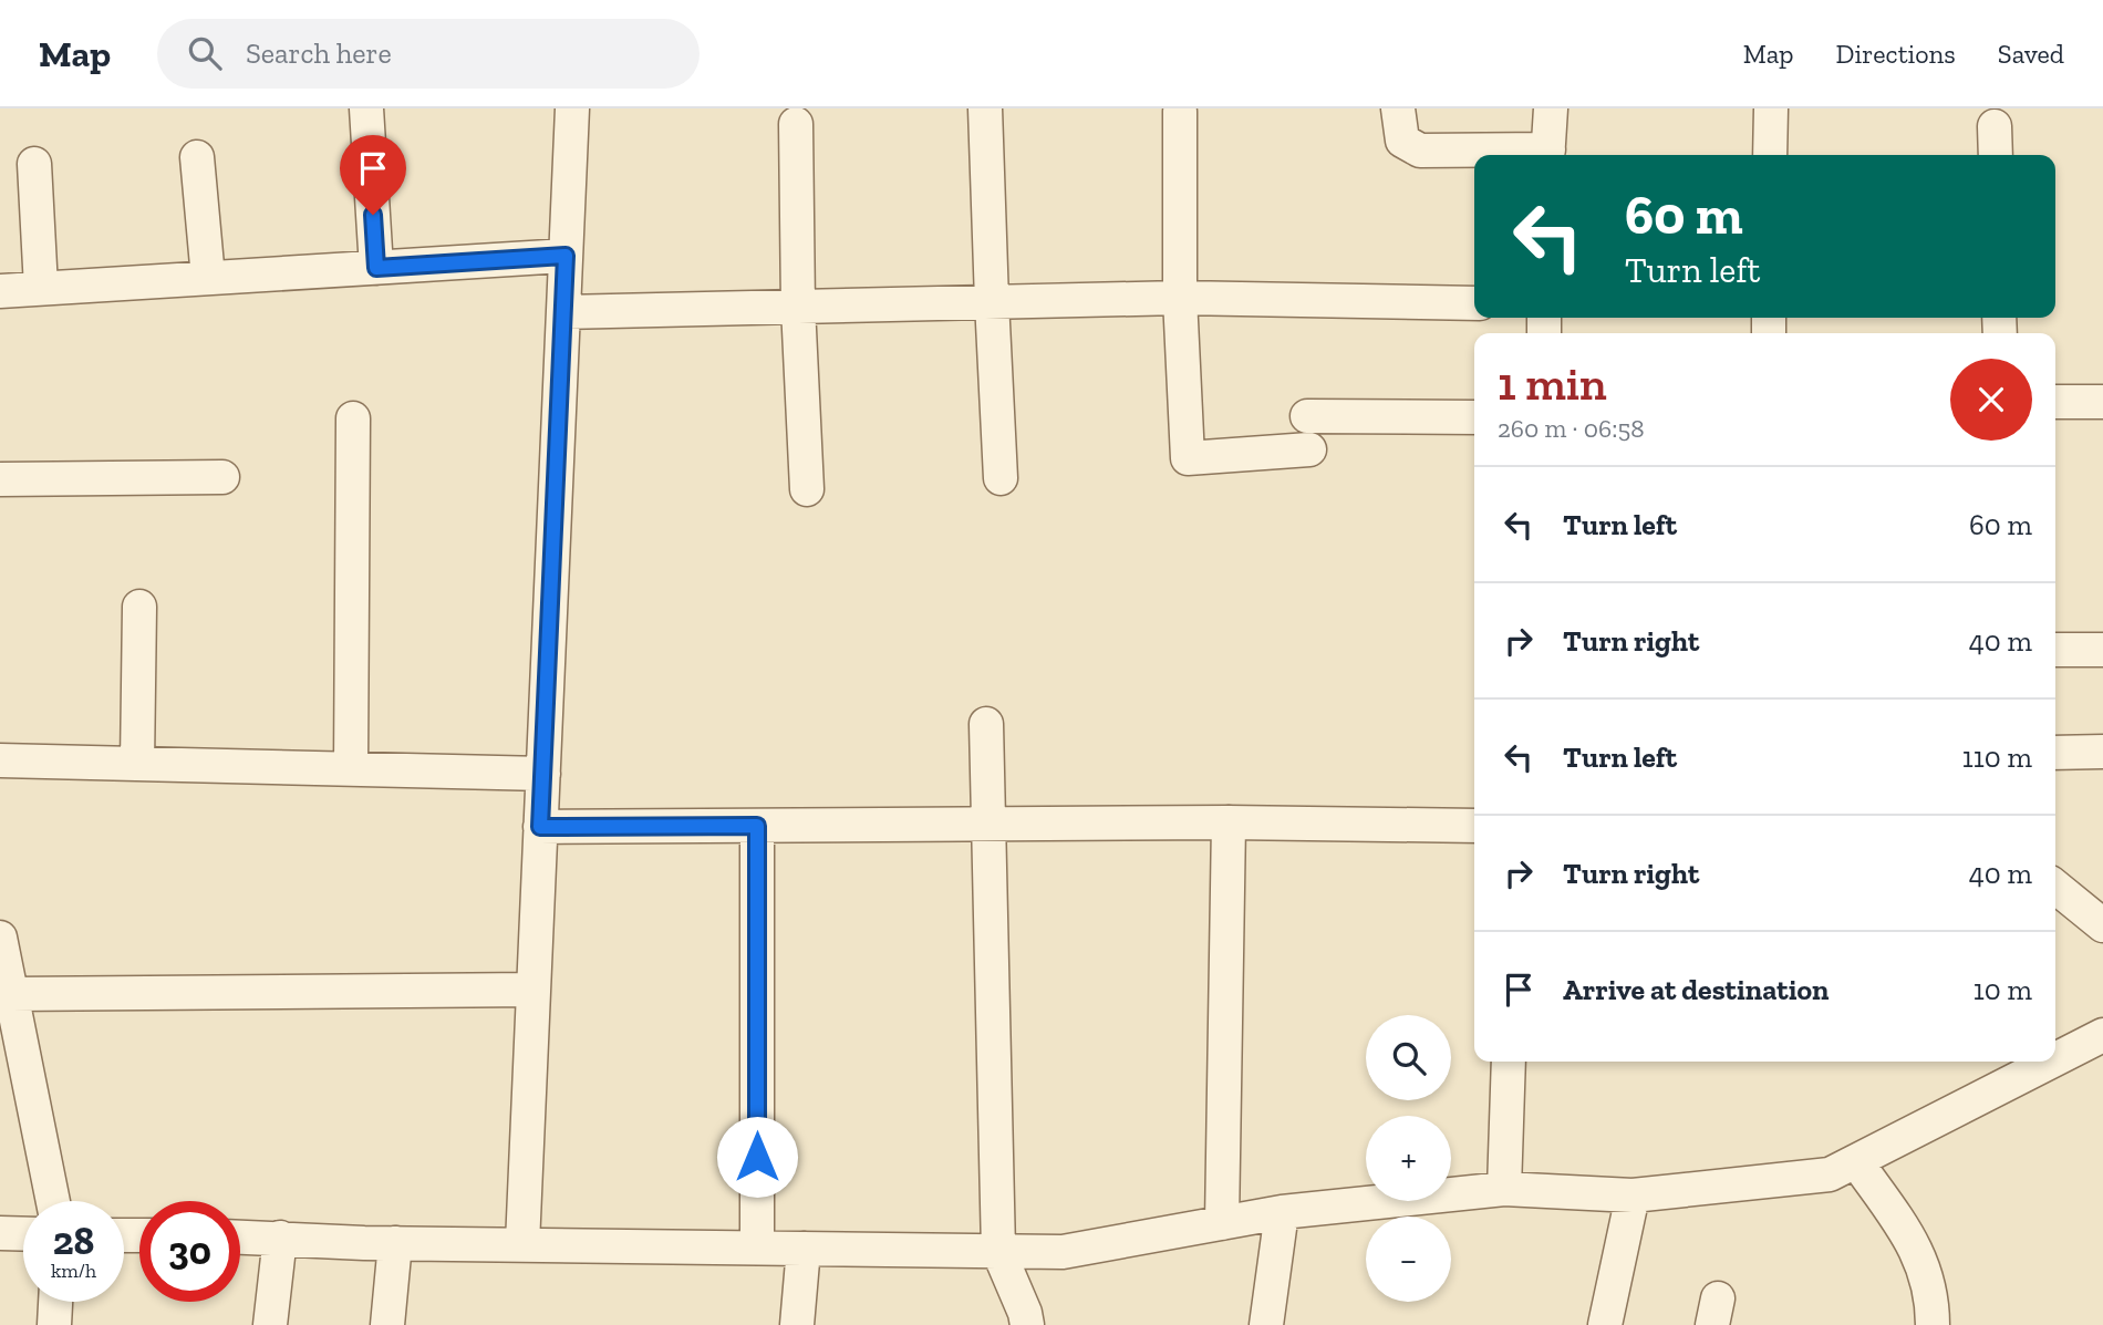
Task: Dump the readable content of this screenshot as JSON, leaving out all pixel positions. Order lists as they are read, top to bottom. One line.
{"page":{"header":"Map","search":"Search here","nav":["Map","Directions","Saved"],"turn":["60 m","Turn left"],"heading":["1 min","260 m · 06:58"],"list":[{"name":"Turn left","value":"60 m"},{"name":"Turn right","value":"40 m"},{"name":"Turn left","value":"110 m"},{"name":"Turn right","value":"40 m"},{"name":"Arrive at destination","value":"10 m"}],"map_buttons":["+","−"],"speed":"28 km/h","limit":"30"}}
